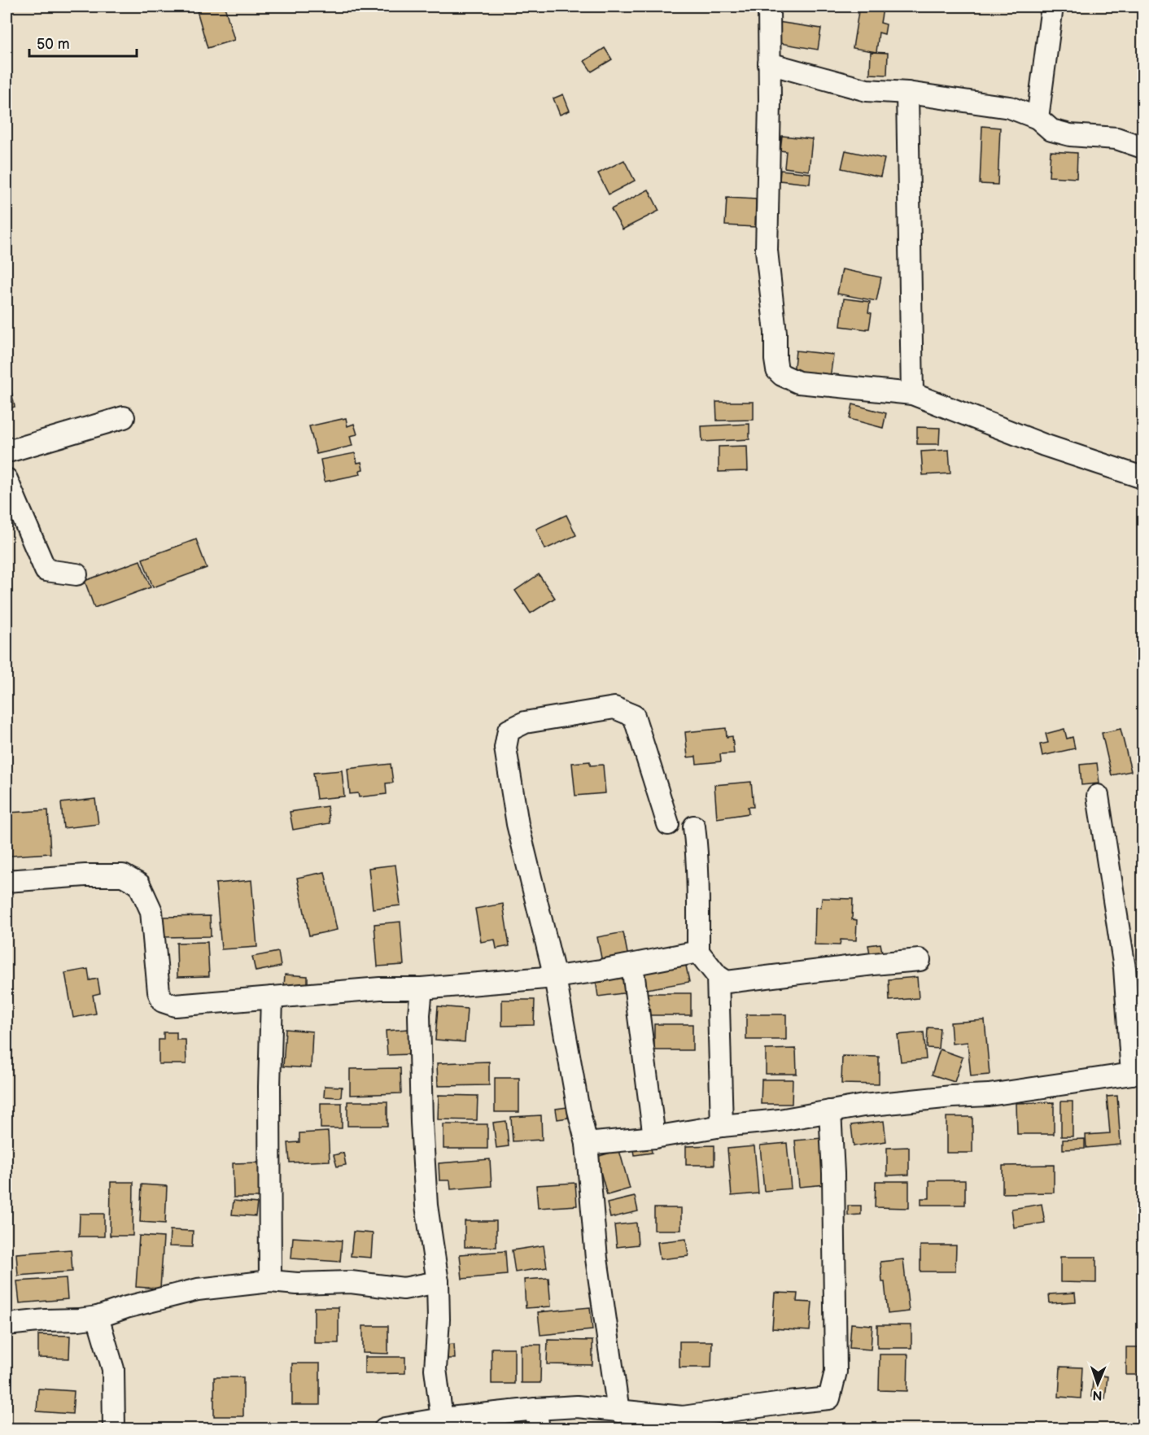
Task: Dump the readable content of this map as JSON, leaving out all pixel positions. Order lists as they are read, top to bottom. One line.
{"scale_bar":"50 m","north":"bottom"}
